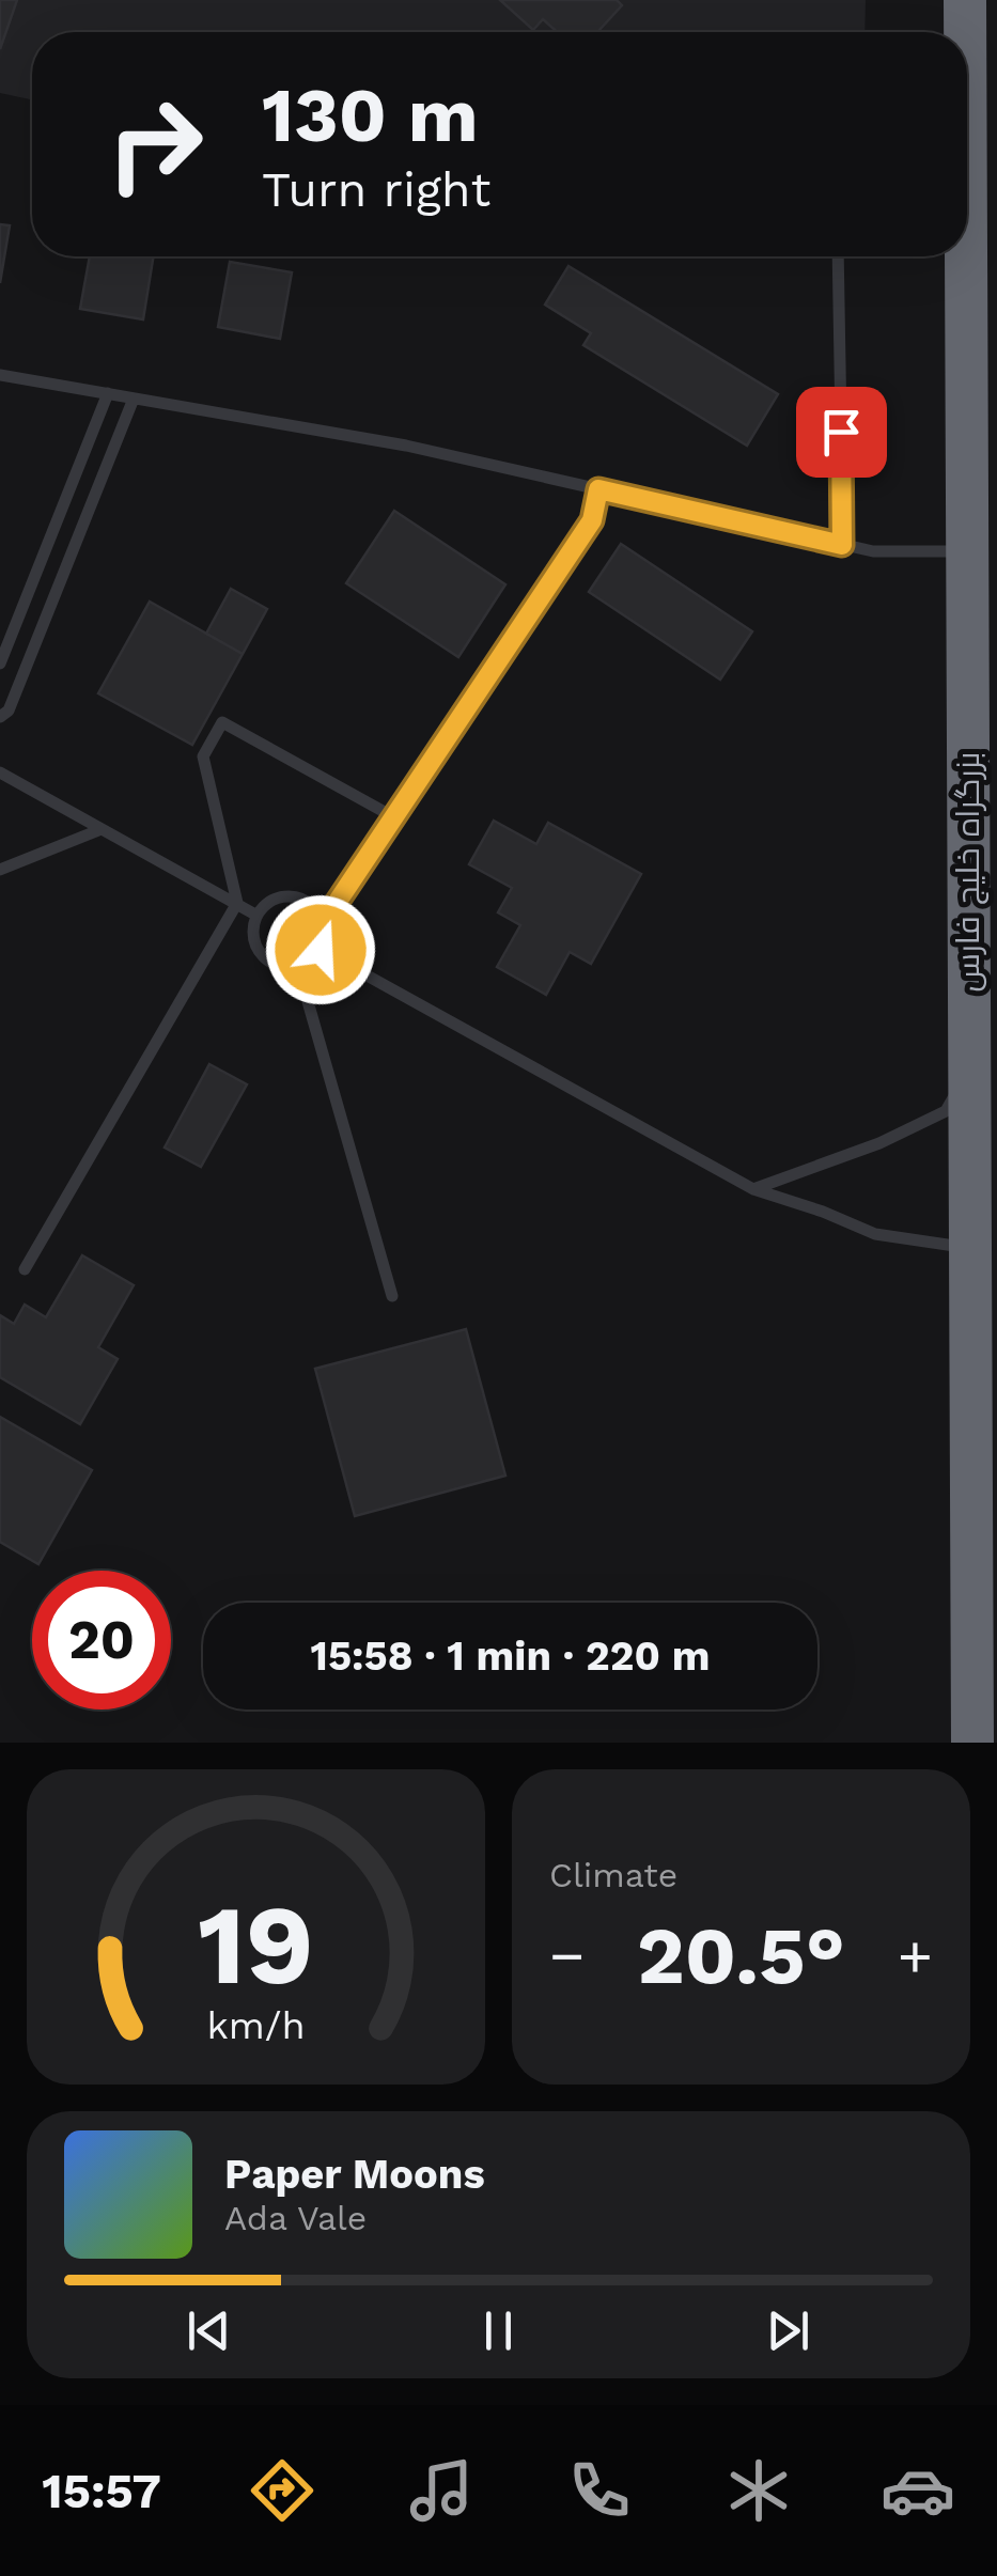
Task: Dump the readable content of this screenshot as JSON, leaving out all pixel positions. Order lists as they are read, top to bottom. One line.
{"streets":{"highway":["بزرگراه خلیج فارس"]},"page":{"turn":["130 m","Turn right"],"limit":"20","trip":"15:58 · 1 min · 220 m","tile":"Climate","heat":["−","20.5°","+"],"song":["Paper Moons","Ada Vale"],"tabs":"15:57","gauge":["19","km/h"]}}
